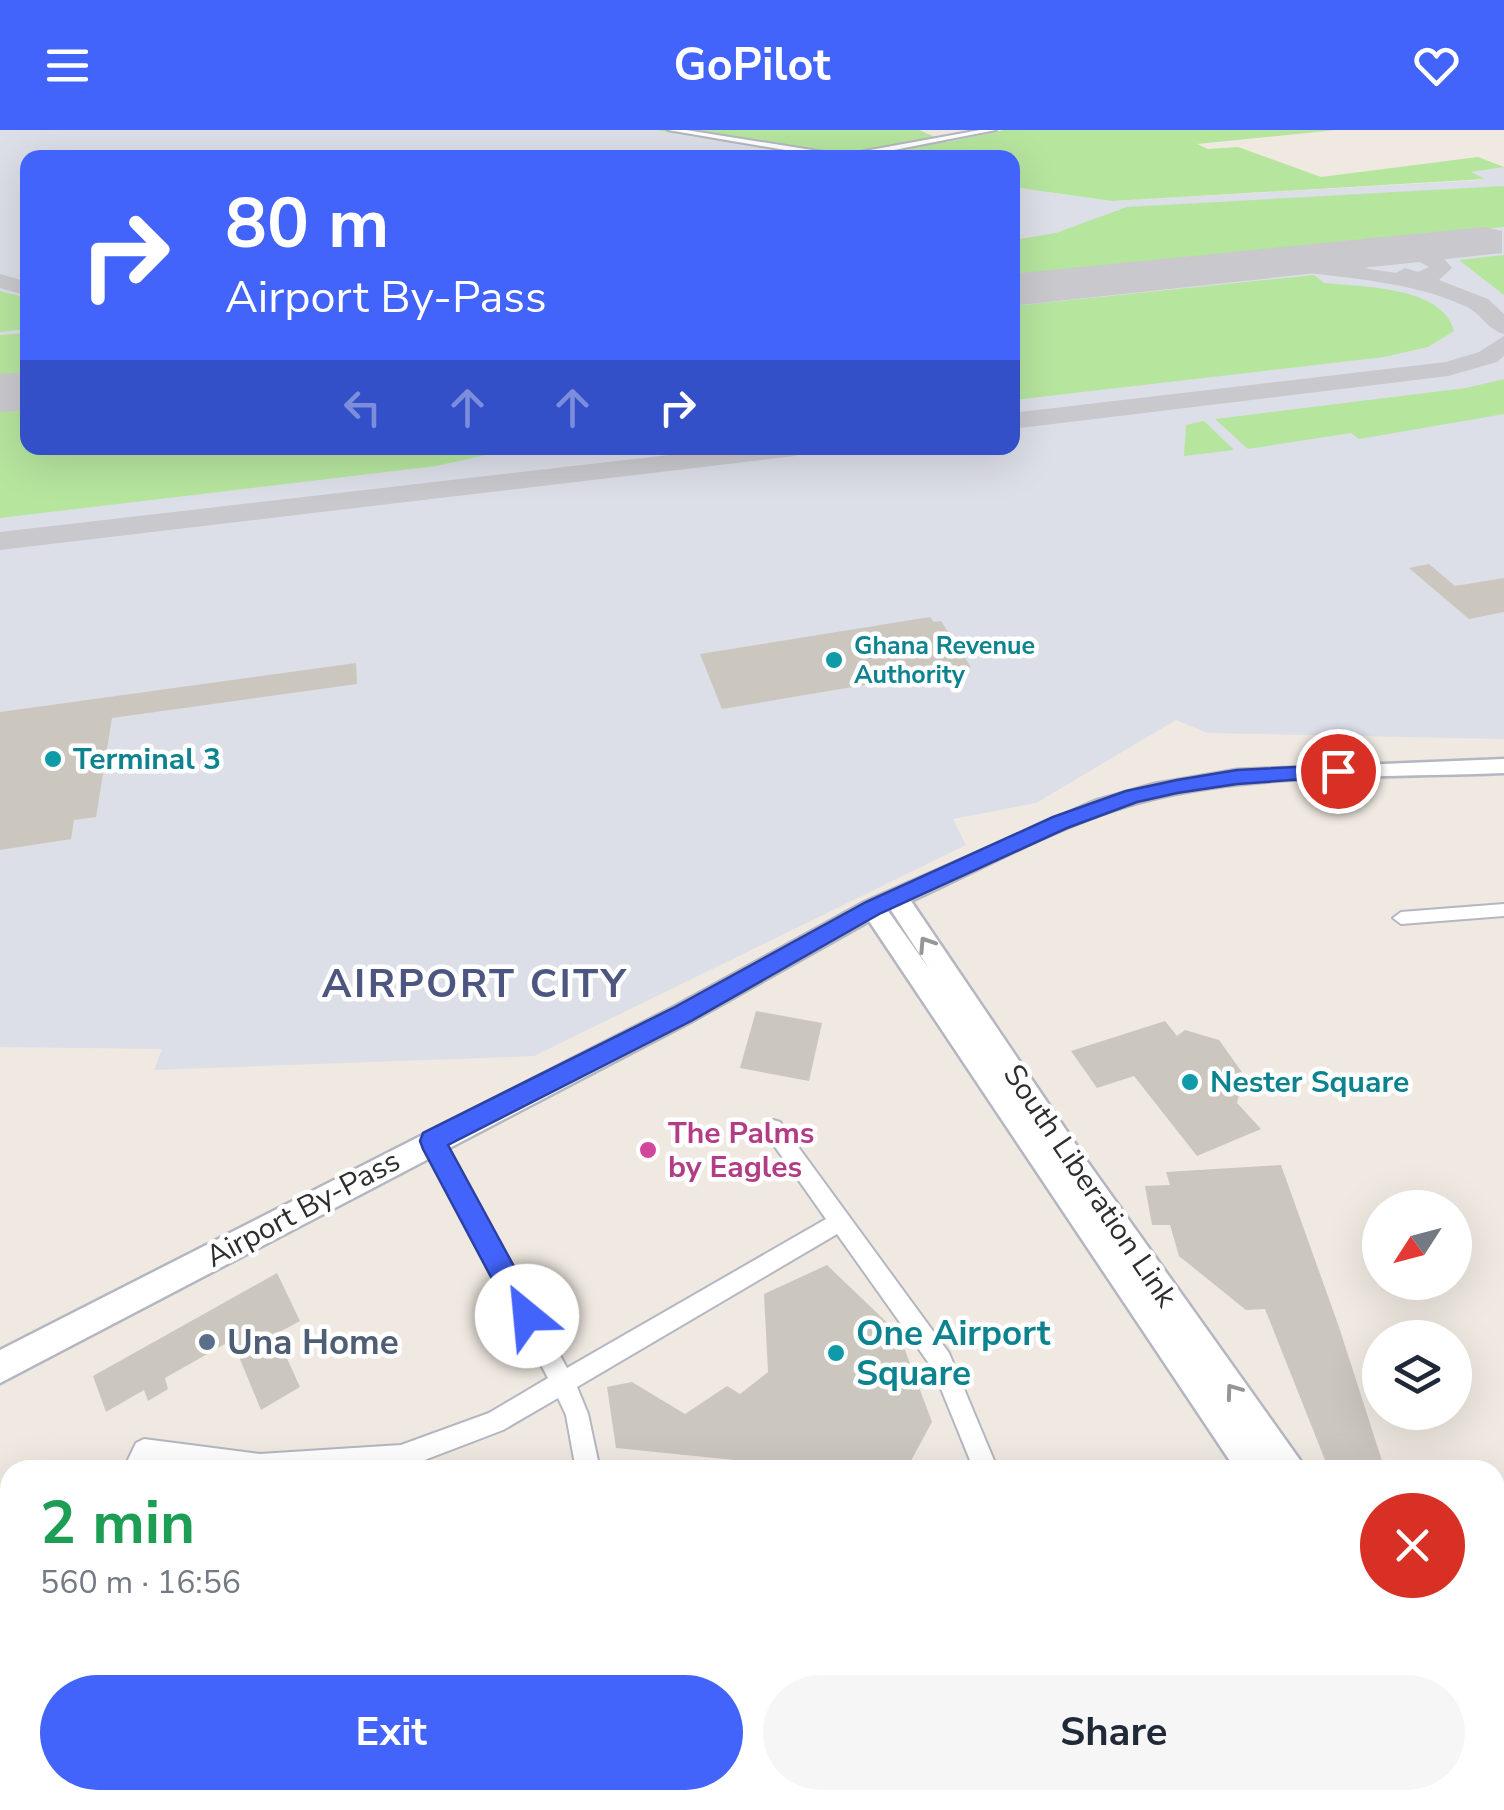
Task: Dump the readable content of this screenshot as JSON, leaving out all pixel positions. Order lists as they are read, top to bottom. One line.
{"streets":{"main road":["South Liberation Link","Airport By-Pass"]},"crossings":[["South Liberation Link","Airport By-Pass"]],"districts":["AIRPORT CITY"],"places":["Ghana Revenue Authority","Terminal 3","Nester Square","The Palms by Eagles","Una Home","One Airport Square"],"north":"bottom left","page":{"header":"GoPilot","turn":["80 m","Airport By-Pass"],"heading":["2 min","560 m · 16:56"],"buttons":["Exit","Share"]}}
